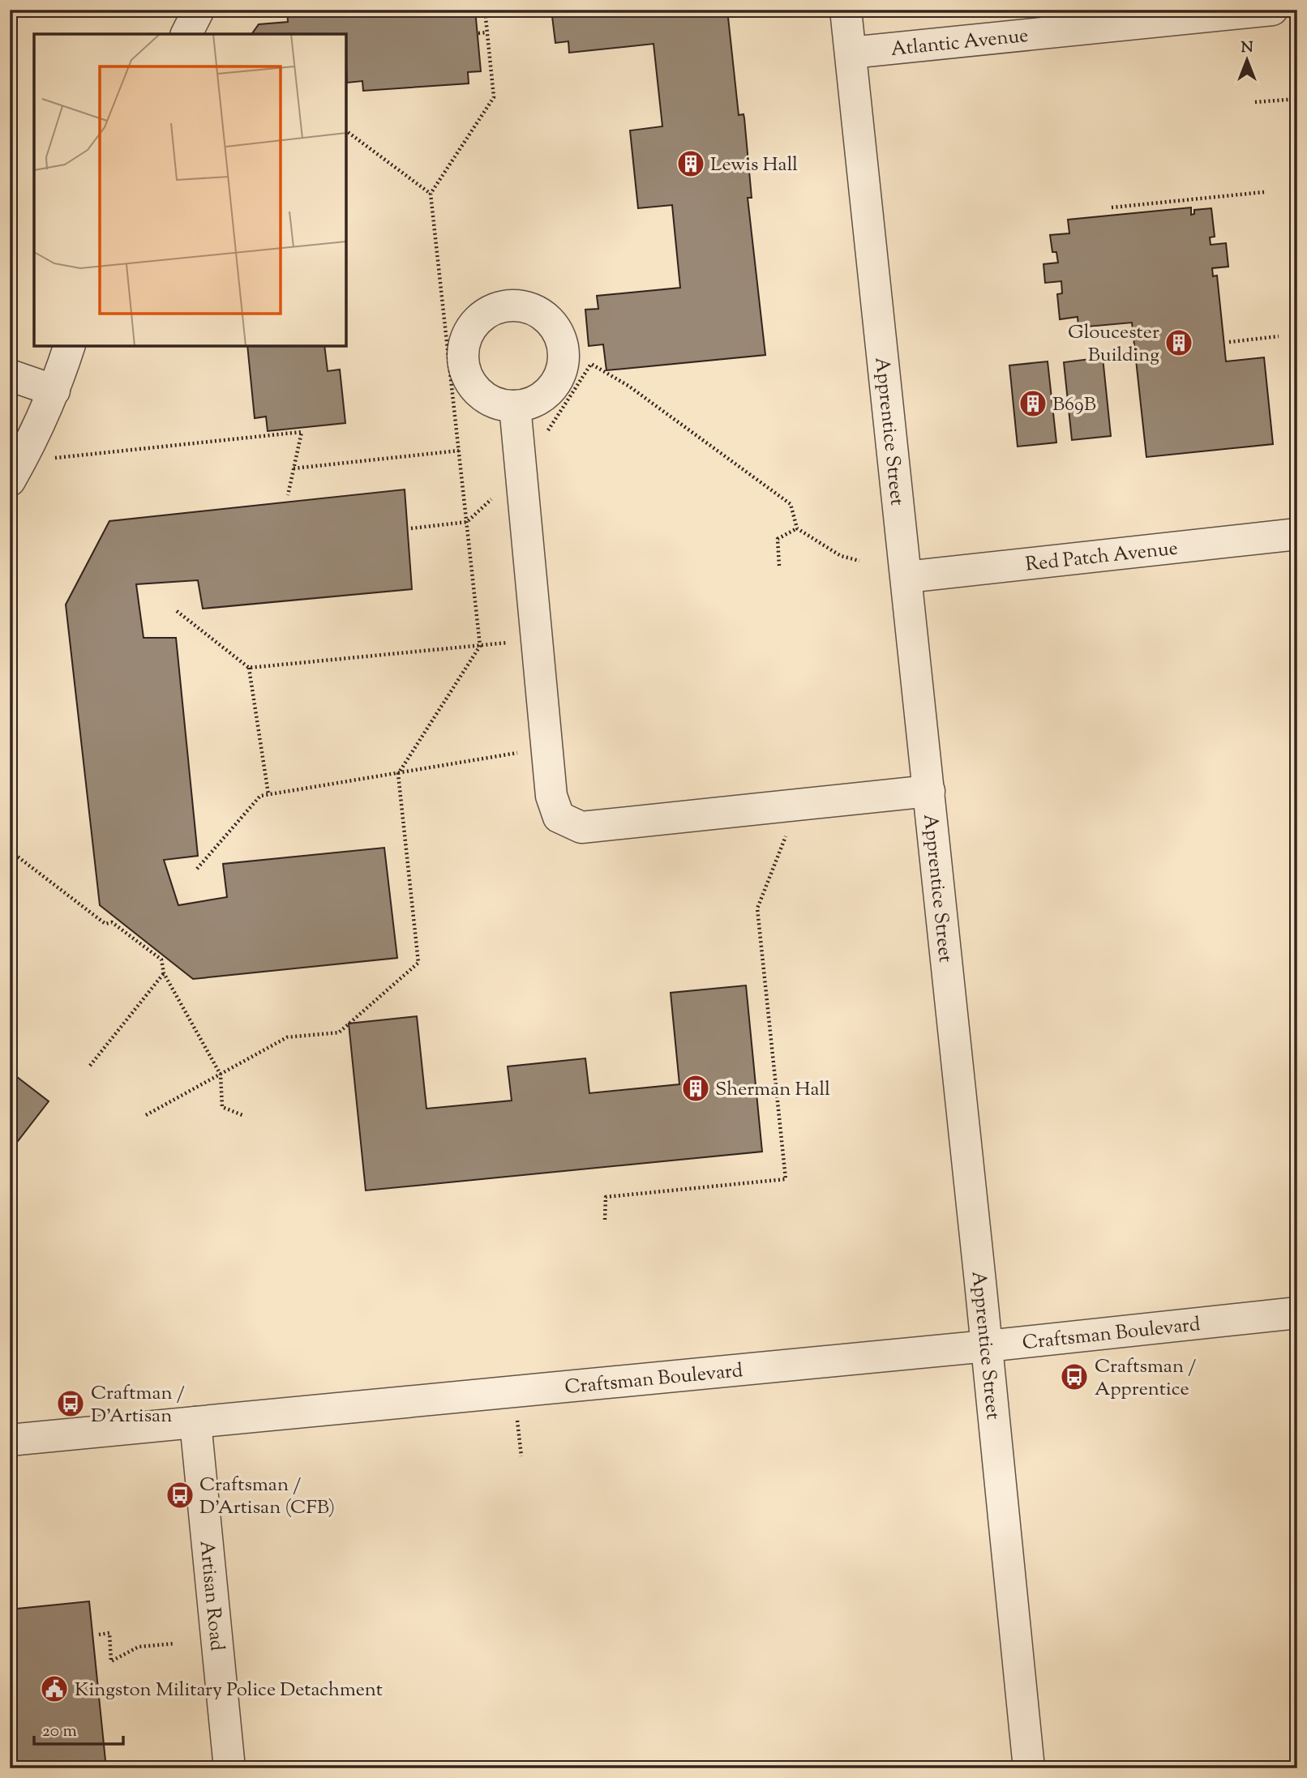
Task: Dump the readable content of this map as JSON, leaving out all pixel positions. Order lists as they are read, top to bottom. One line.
{"streets":{"street":["Atlantic Avenue","Apprentice Street","Red Patch Avenue","Craftsman Boulevard","Artisan Road"]},"crossings":[["Atlantic Avenue","Apprentice Street"],["Apprentice Street","Red Patch Avenue"],["Apprentice Street","Craftsman Boulevard"],["Craftsman Boulevard","Artisan Road"]],"places":{"building":["Lewis Hall","Gloucester Building","B69B","Sherman Hall"],"bus stop":["Craftsman / Apprentice","Craftman / D'Artisan","Craftsman / D'Artisan (CFB)"],"public building":["Kingston Military Police Detachment"]},"scale_bar":"20 m","north":"top"}
